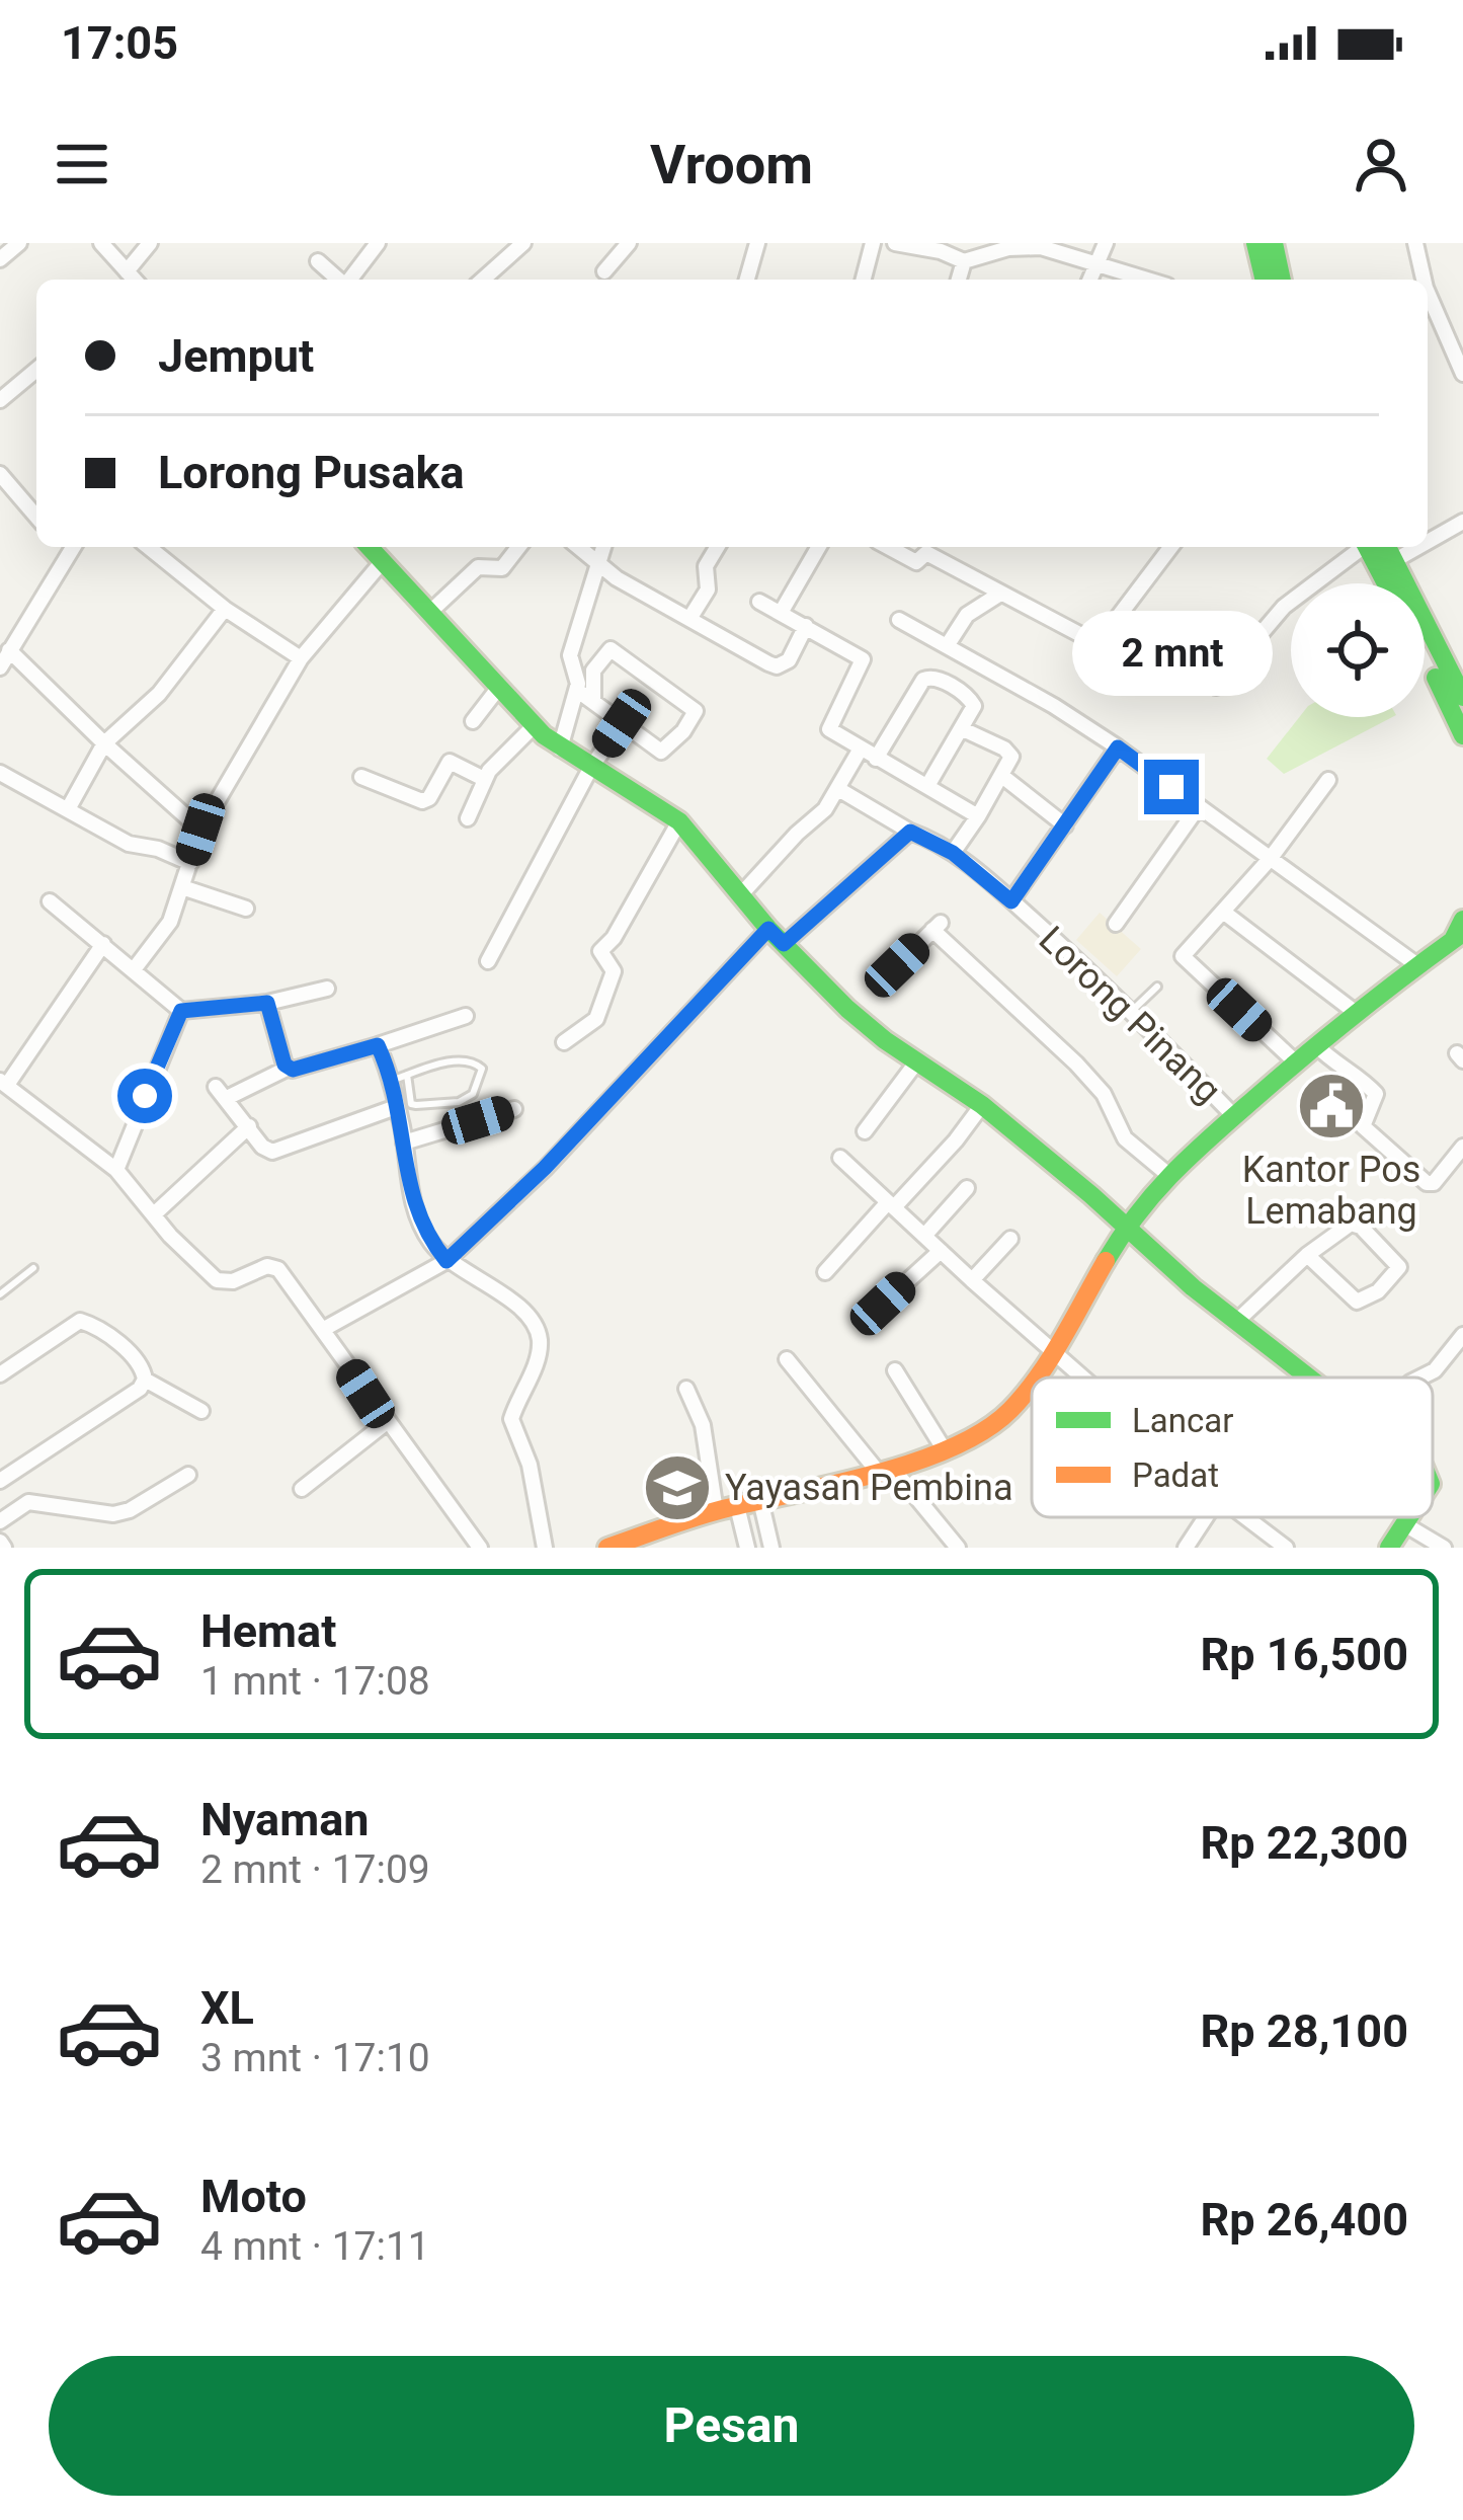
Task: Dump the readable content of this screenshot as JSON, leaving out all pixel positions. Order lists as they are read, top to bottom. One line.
{"streets":{"street":["Lorong Pinang"]},"places":{"public building":["Kantor Pos Lemabang"],"school or university":["Yayasan Pembina"]},"legend":["Lancar","Padat"],"page":{"status":"17:05","header":"Vroom","banner":["Jemput","Lorong Pusaka"],"bubble":"2 mnt","list":[{"name":"Hemat","note":"1 mnt · 17:08","value":"Rp 16,500"},{"name":"Nyaman","note":"2 mnt · 17:09","value":"Rp 22,300"},{"name":"XL","note":"3 mnt · 17:10","value":"Rp 28,100"},{"name":"Moto","note":"4 mnt · 17:11","value":"Rp 26,400"}],"buttons":"Pesan"}}
